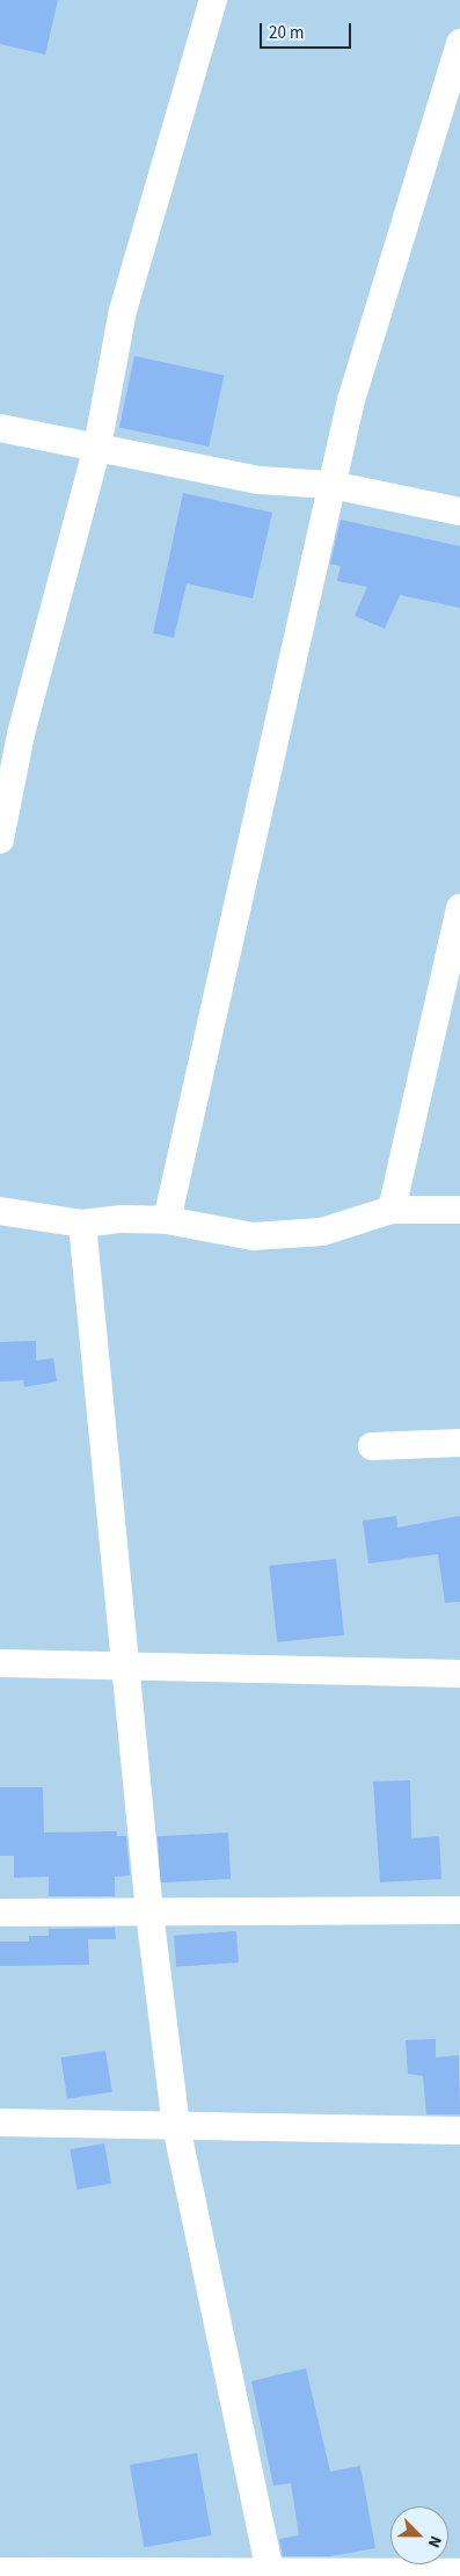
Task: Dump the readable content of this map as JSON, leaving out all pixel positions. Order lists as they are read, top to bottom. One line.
{"scale_bar":"20 m","north":"bottom right"}
